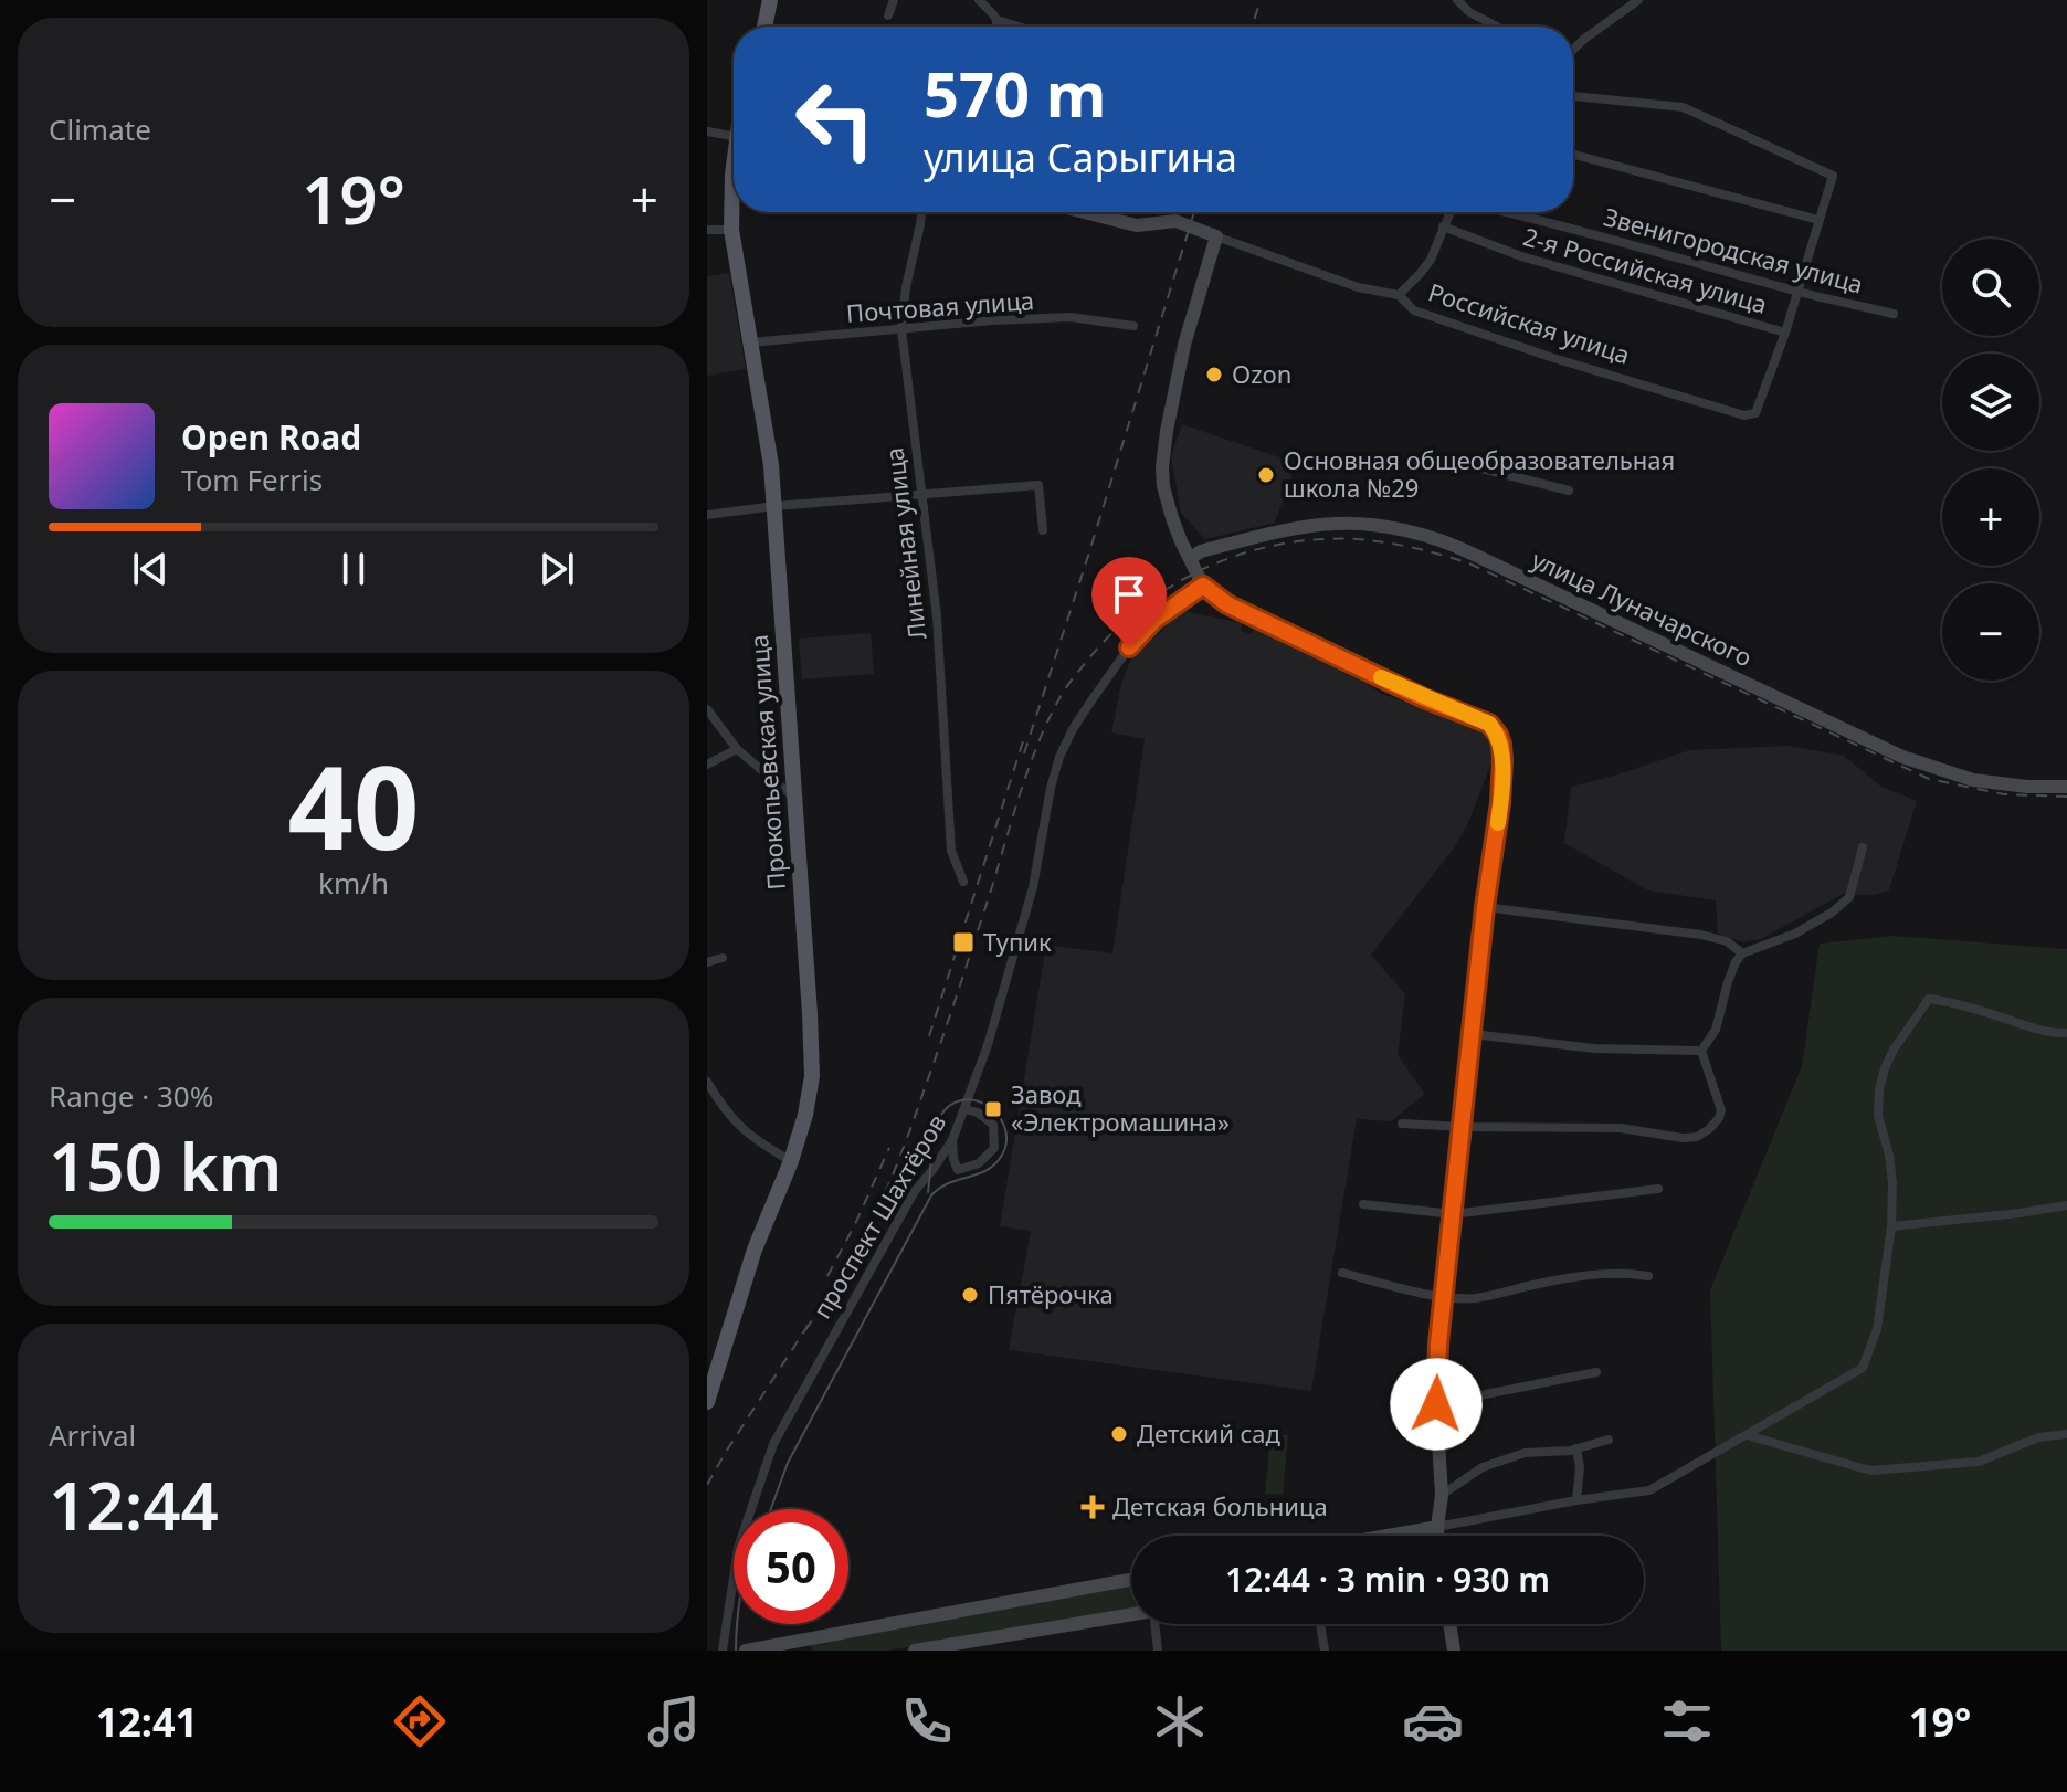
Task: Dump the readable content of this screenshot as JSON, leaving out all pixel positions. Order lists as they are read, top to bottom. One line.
{"streets":{"main road":["Российская улица","улица Луначарского","Прокопьевская улица"],"street":["Звенигородская улица","2-я Российская улица","Почтовая улица","Линейная улица","проспект Шахтёров"]},"crossings":[["2-я Российская улица","Российская улица"],["Почтовая улица","Линейная улица"],["Почтовая улица","Прокопьевская улица"]],"places":{"other":["Ozon","Основная общеобразовательная школа №29","Пятёрочка","Детский сад"],"transit":["Тупик","Завод «Электромашина»"],"health":["Детская больница"]},"page":{"tile":["Climate",["40","km/h"],["Range · 30%","150 km"],["Arrival","12:44"]],"turn":["570 m","улица Сарыгина"],"heat":["−","19°","+"],"map_buttons":["+","−"],"song":["Open Road","Tom Ferris"],"limit":"50","trip":"12:44 · 3 min · 930 m","tabs":["12:41","19°"]}}
